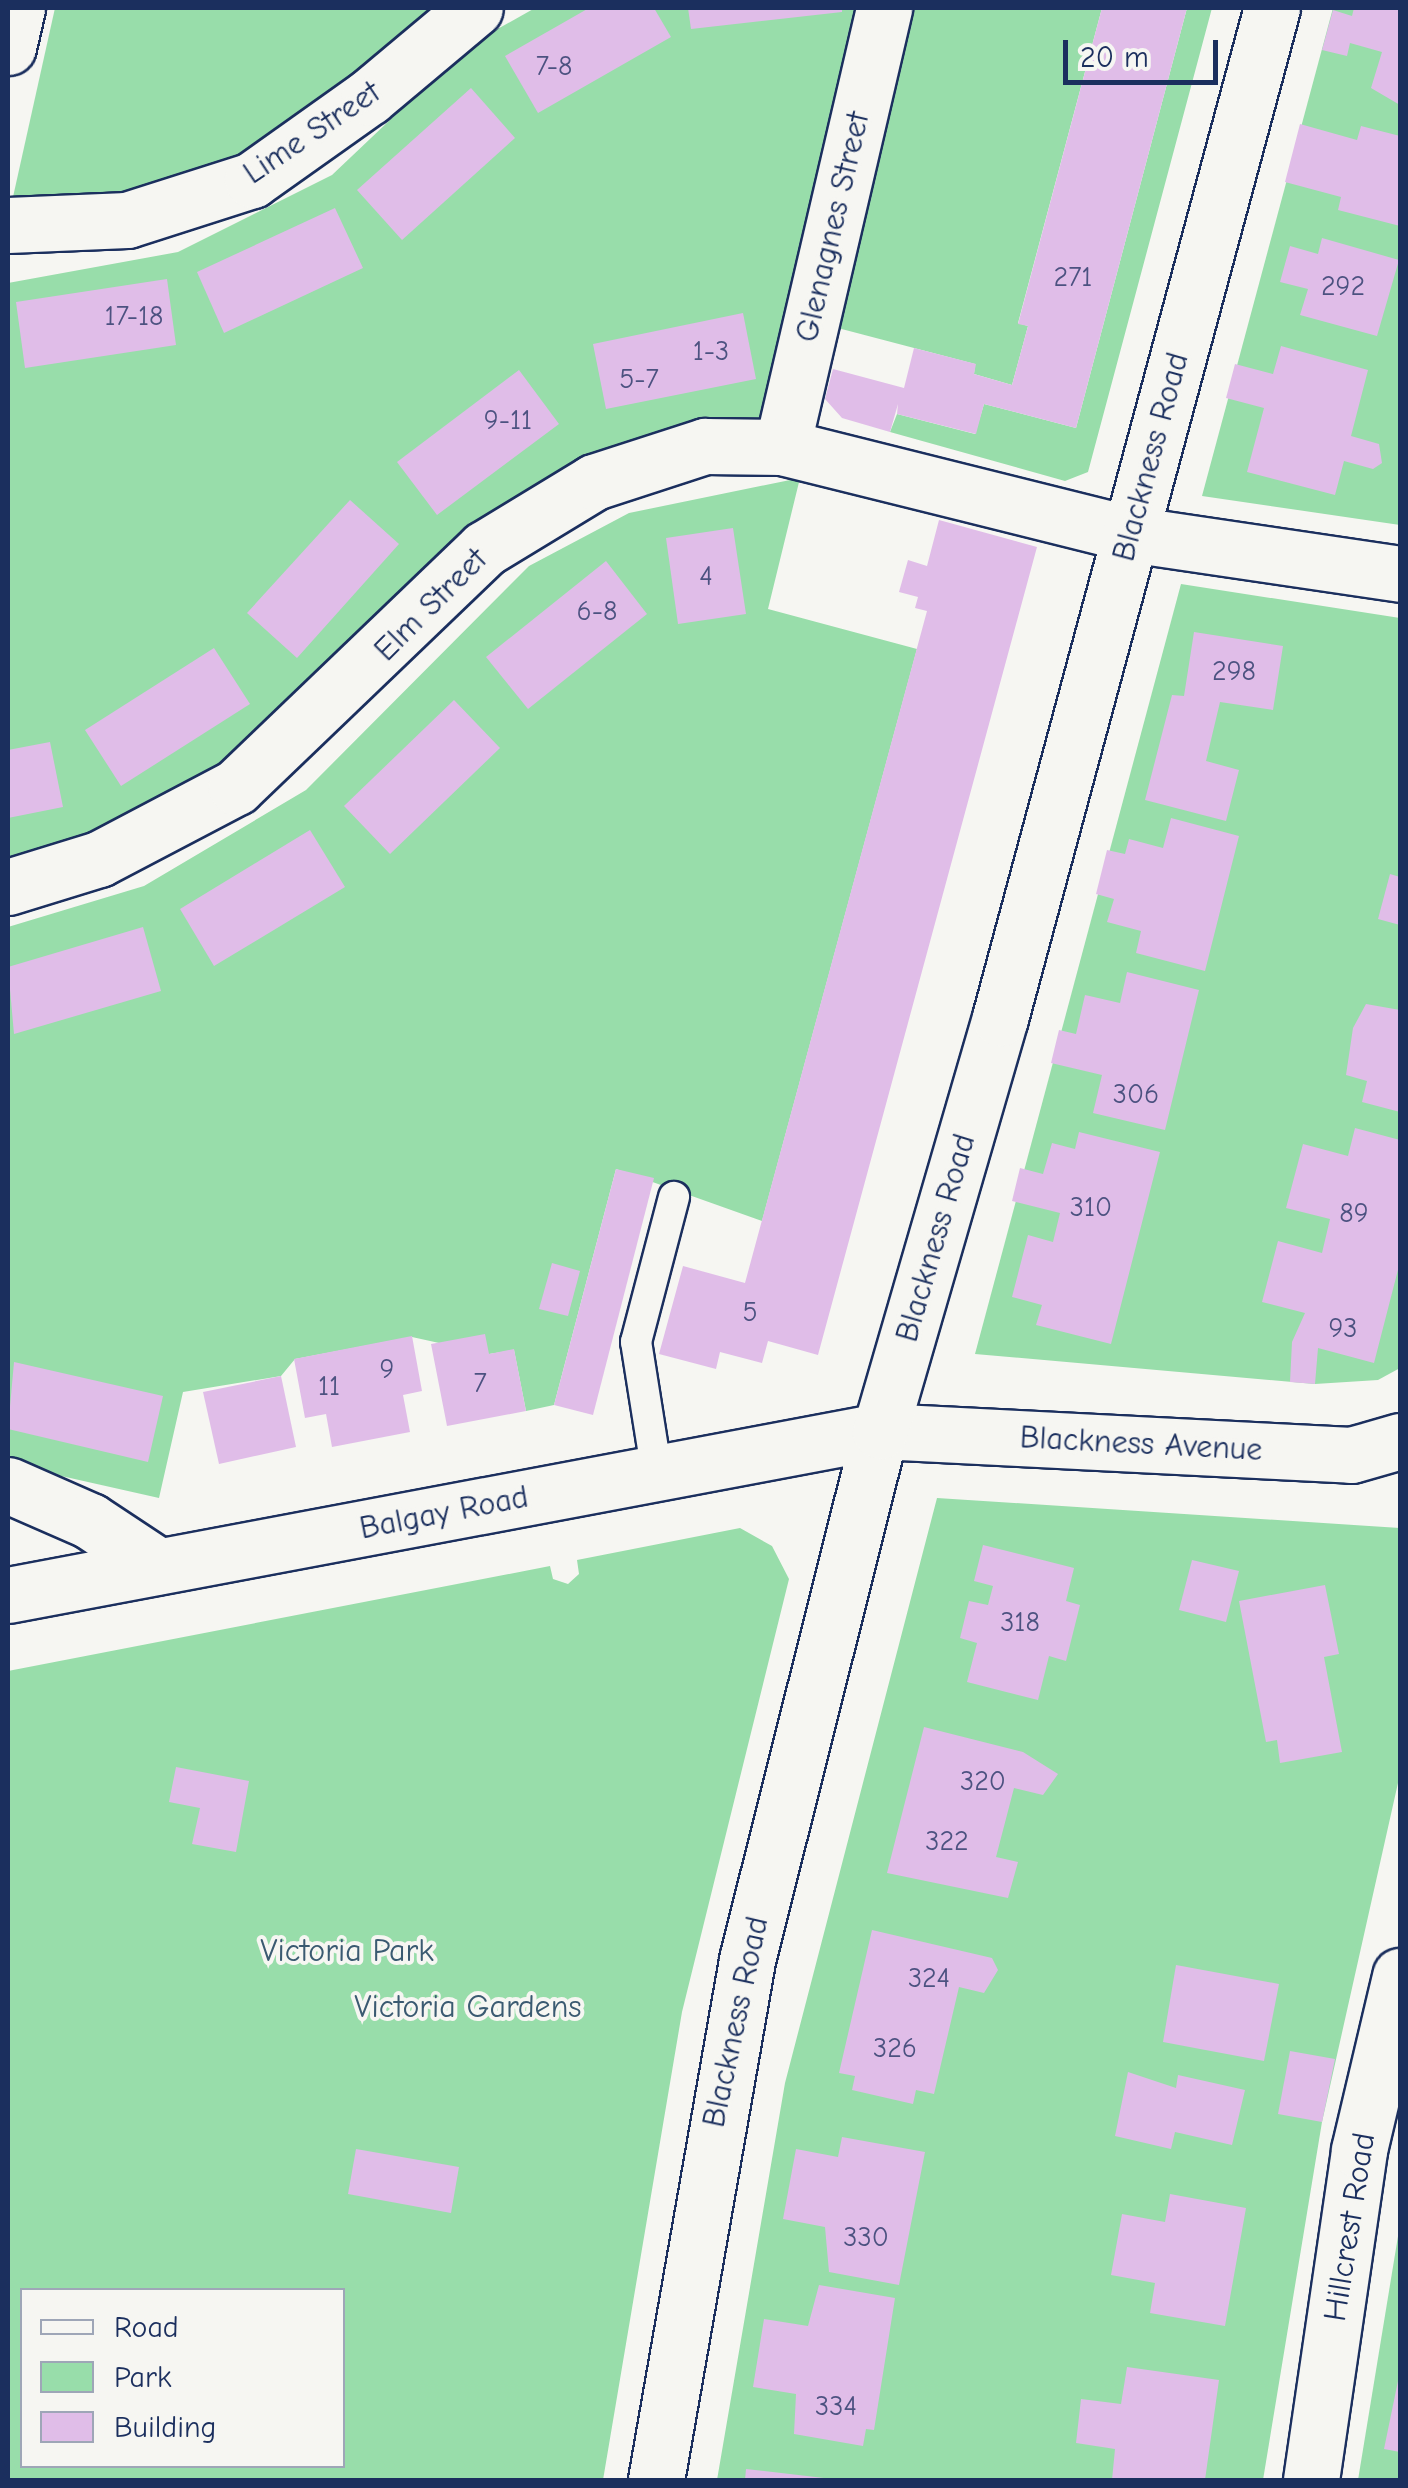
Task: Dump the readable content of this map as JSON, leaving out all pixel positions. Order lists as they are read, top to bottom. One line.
{"streets":{"street":["Lime Street","Glenagnes Street","Blackness Road","Elm Street","Blackness Avenue","Balgay Road","Hillcrest Road"]},"crossings":[["Glenagnes Street","Elm Street"],["Blackness Road","Elm Street"],["Blackness Road","Blackness Avenue"],["Blackness Road","Balgay Road"],["Blackness Avenue","Balgay Road"]],"parks":["Victoria Park","Victoria Gardens"],"house_numbers":["7-8","271","292","17-18","1-3","5-7","9-11","4","6-8","298","306","310","89","5","93","9","7","11","318","320","322","324","326","330","334"],"legend":["Road","Park","Building"],"scale_bar":"20 m"}
